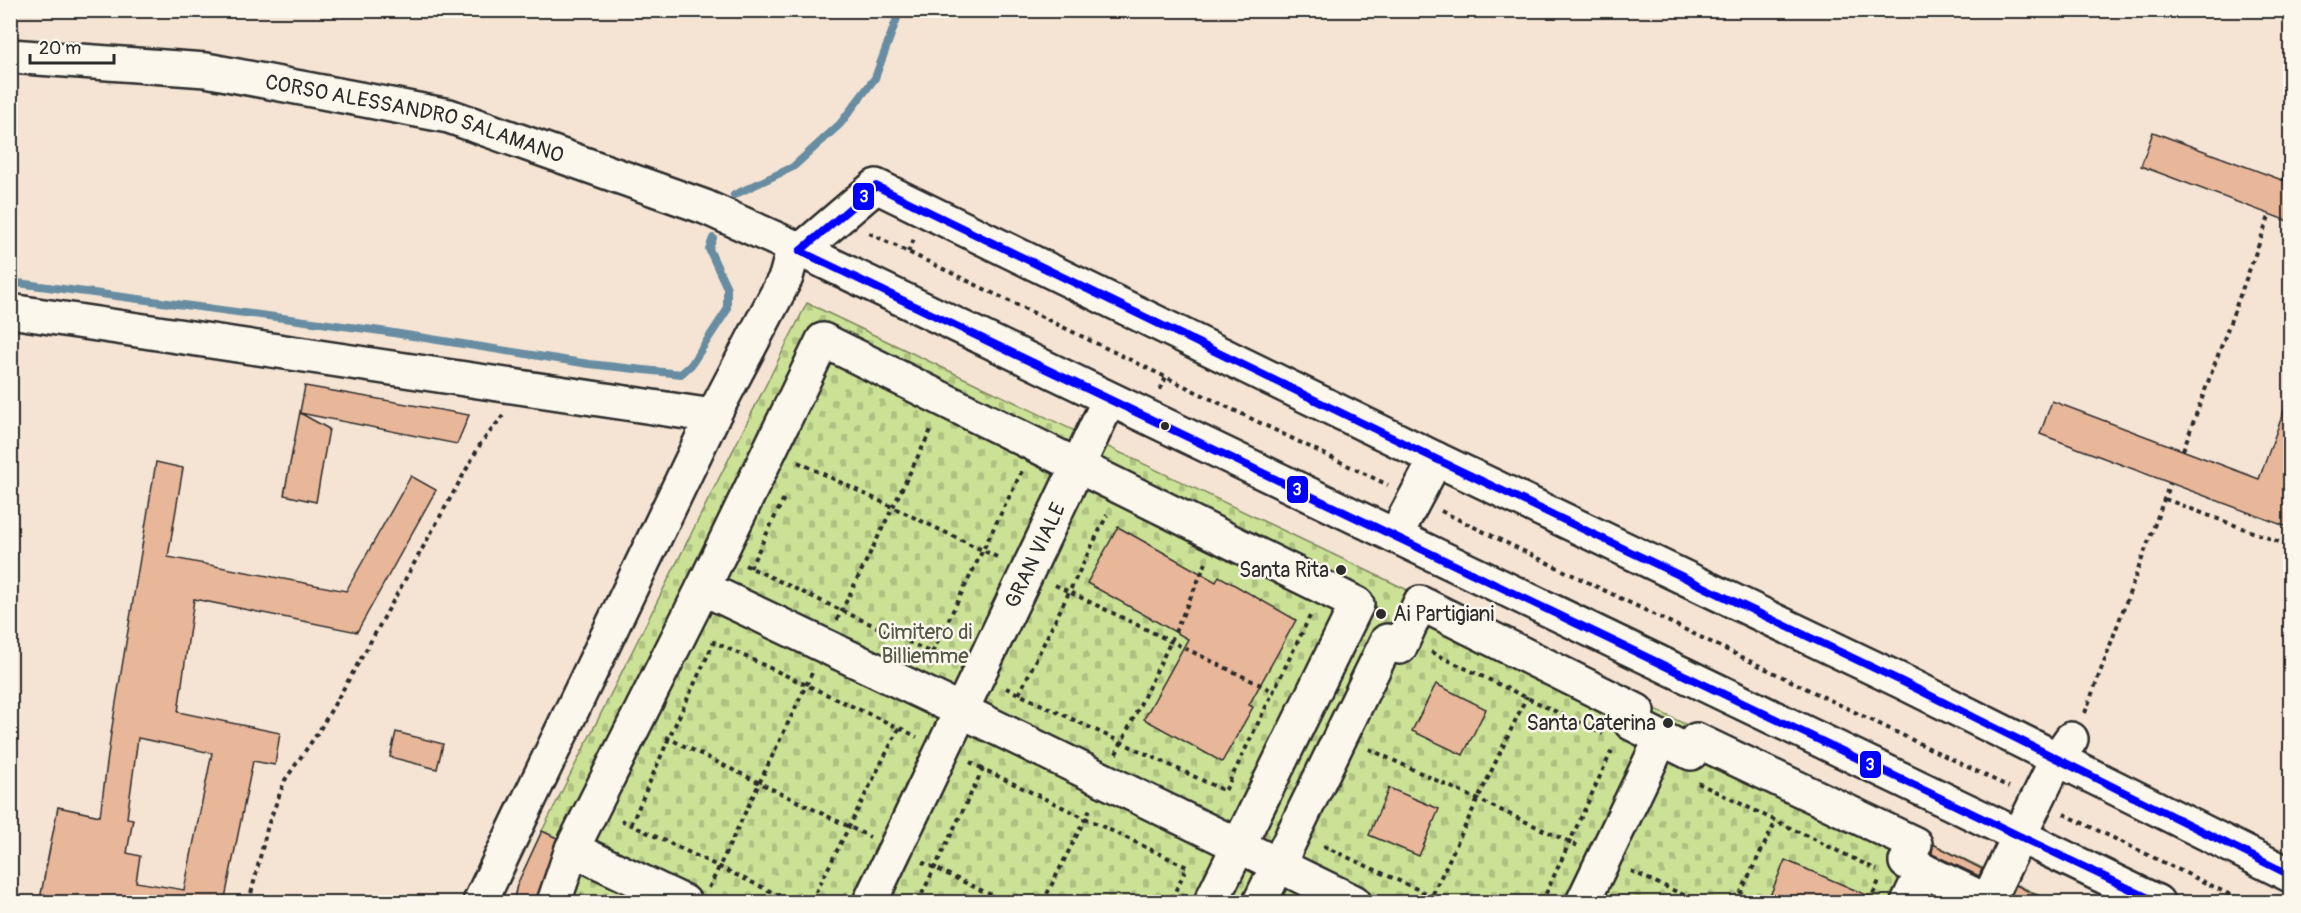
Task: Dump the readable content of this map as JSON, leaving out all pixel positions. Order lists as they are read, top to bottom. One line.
{"streets":{"street":["CORSO ALESSANDRO SALAMANO","GRAN VIALE"]},"crossings":[["CORSO ALESSANDRO SALAMANO","GRAN VIALE"]],"parks":["Cimitero di Billiemme"],"places":["Santa Rita","Ai Partigiani","Santa Caterina"],"lines":["transit line 3"],"scale_bar":"20 m"}
